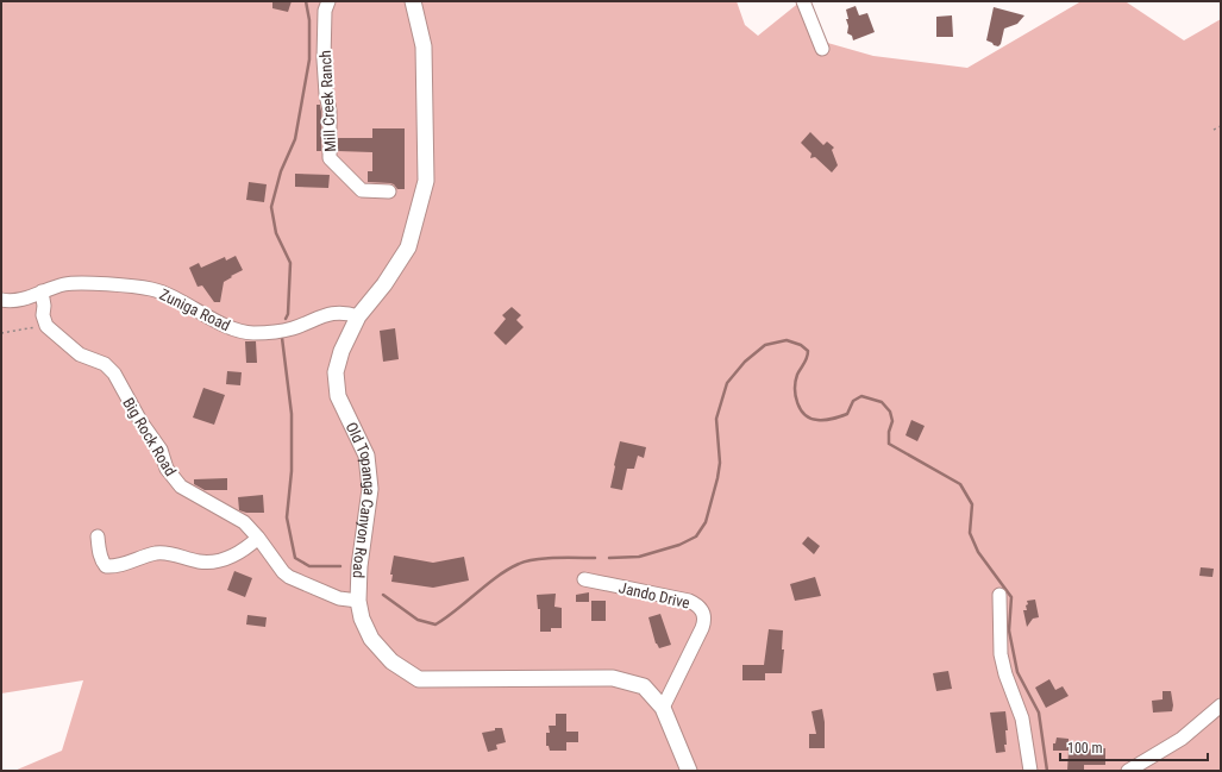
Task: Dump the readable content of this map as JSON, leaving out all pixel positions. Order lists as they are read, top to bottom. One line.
{"streets":{"main road":["Old Topanga Canyon Road"],"street":["Mill Creek Ranch","Zuniga Road","Big Rock Road","Jando Drive"]},"crossings":[["Zuniga Road","Old Topanga Canyon Road"],["Big Rock Road","Old Topanga Canyon Road"],["Old Topanga Canyon Road","Jando Drive"]],"scale_bar":"100 m"}
